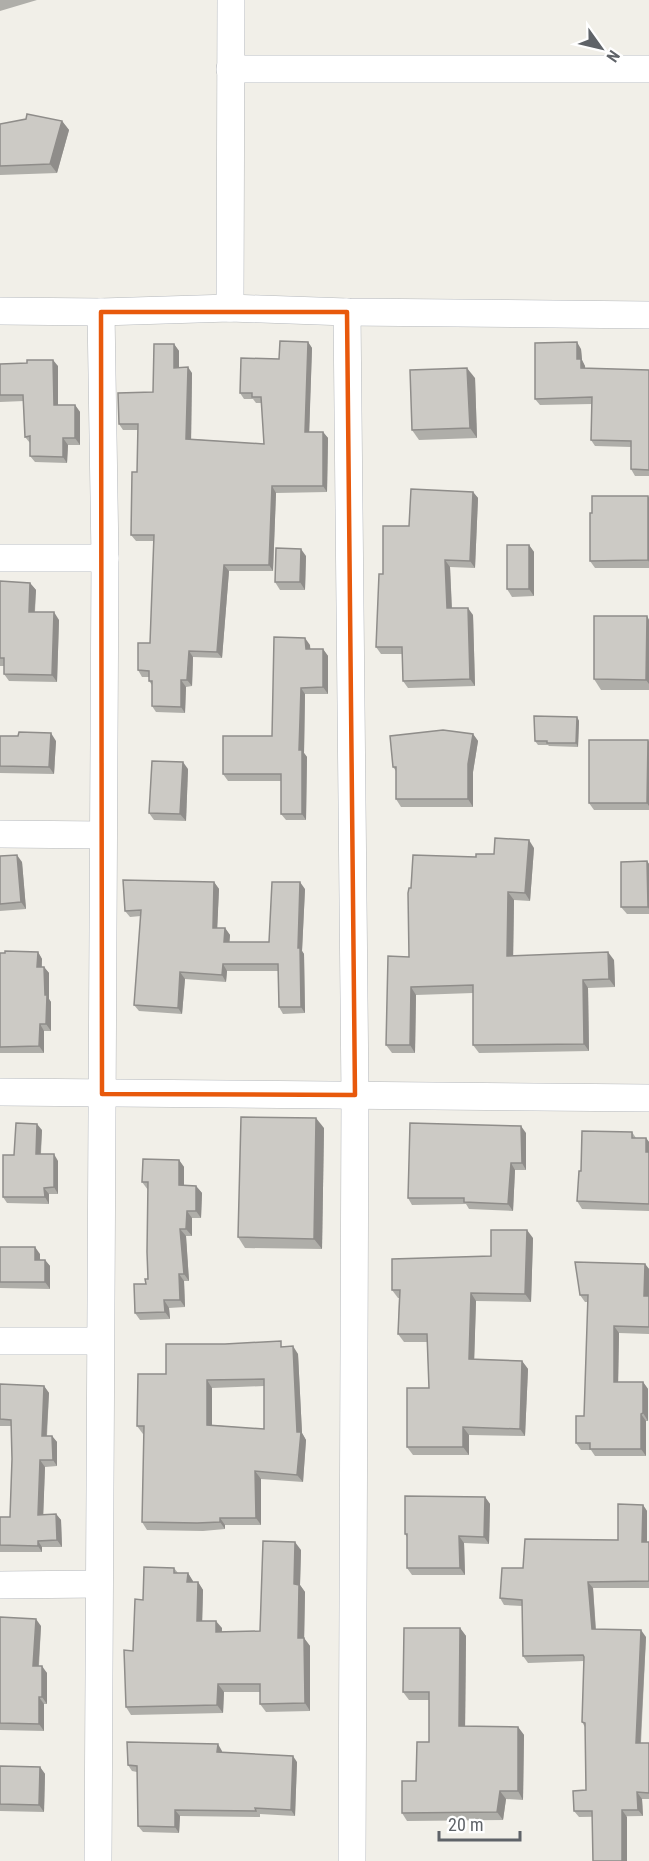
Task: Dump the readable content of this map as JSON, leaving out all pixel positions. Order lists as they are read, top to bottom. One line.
{"scale_bar":"20 m","north":"bottom right"}
